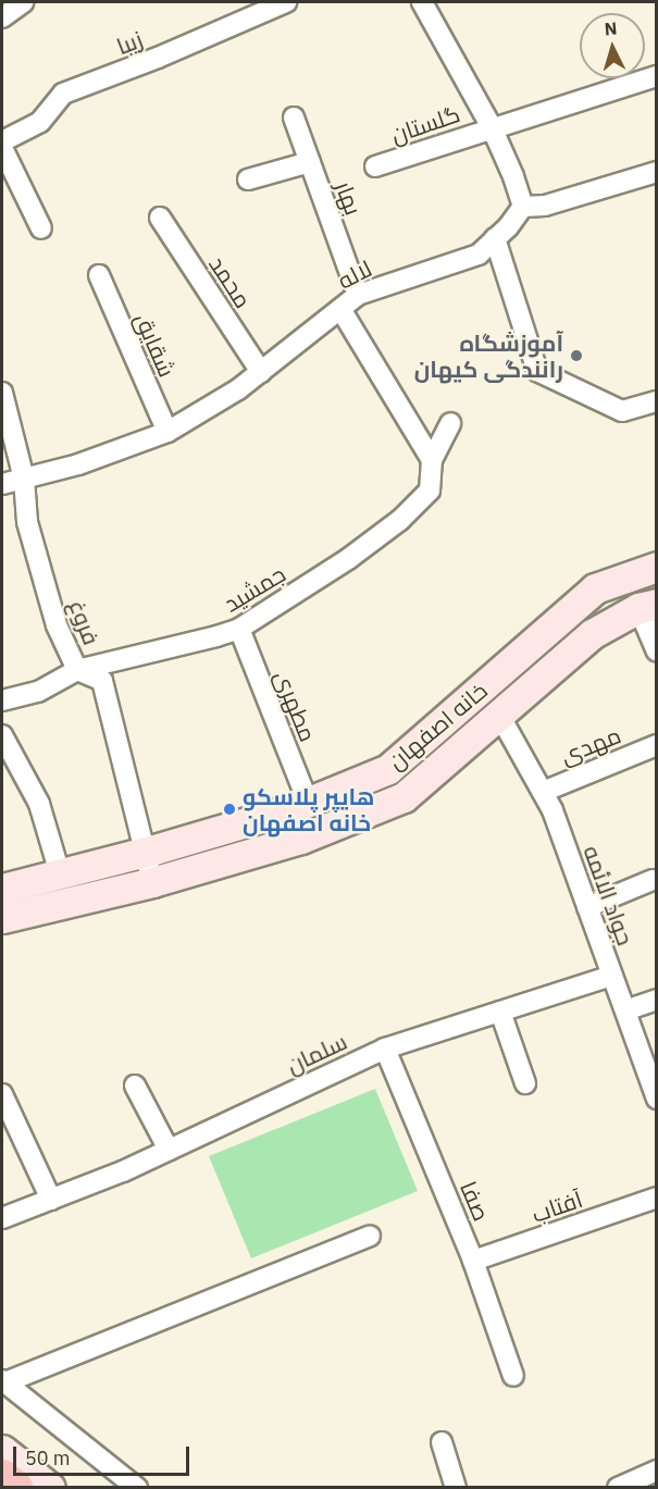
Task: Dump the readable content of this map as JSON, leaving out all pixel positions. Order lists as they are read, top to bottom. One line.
{"streets":{"main road":["خانه اصفهان"],"street":["زیبا","گلستان","بهار","لاله","محمد","شقایق","جمشید","فروغ","مطهری","مهدی","جواد الائمه","سلمان","صفا","آفتاب"]},"crossings":[["بهار","لاله"],["لاله","محمد"],["لاله","شقایق"],["لاله","فروغ"],["جمشید","فروغ"],["جمشید","مطهری"],["فروغ","خانه اصفهان"],["مطهری","خانه اصفهان"],["خانه اصفهان","جواد الائمه"],["مهدی","جواد الائمه"],["جواد الائمه","سلمان"],["سلمان","صفا"],["صفا","آفتاب"]],"places":["آموزشگاه رانندگی کیهان","هایپر پلاسکو خانه اصفهان"],"scale_bar":"50 m","north":"top"}
